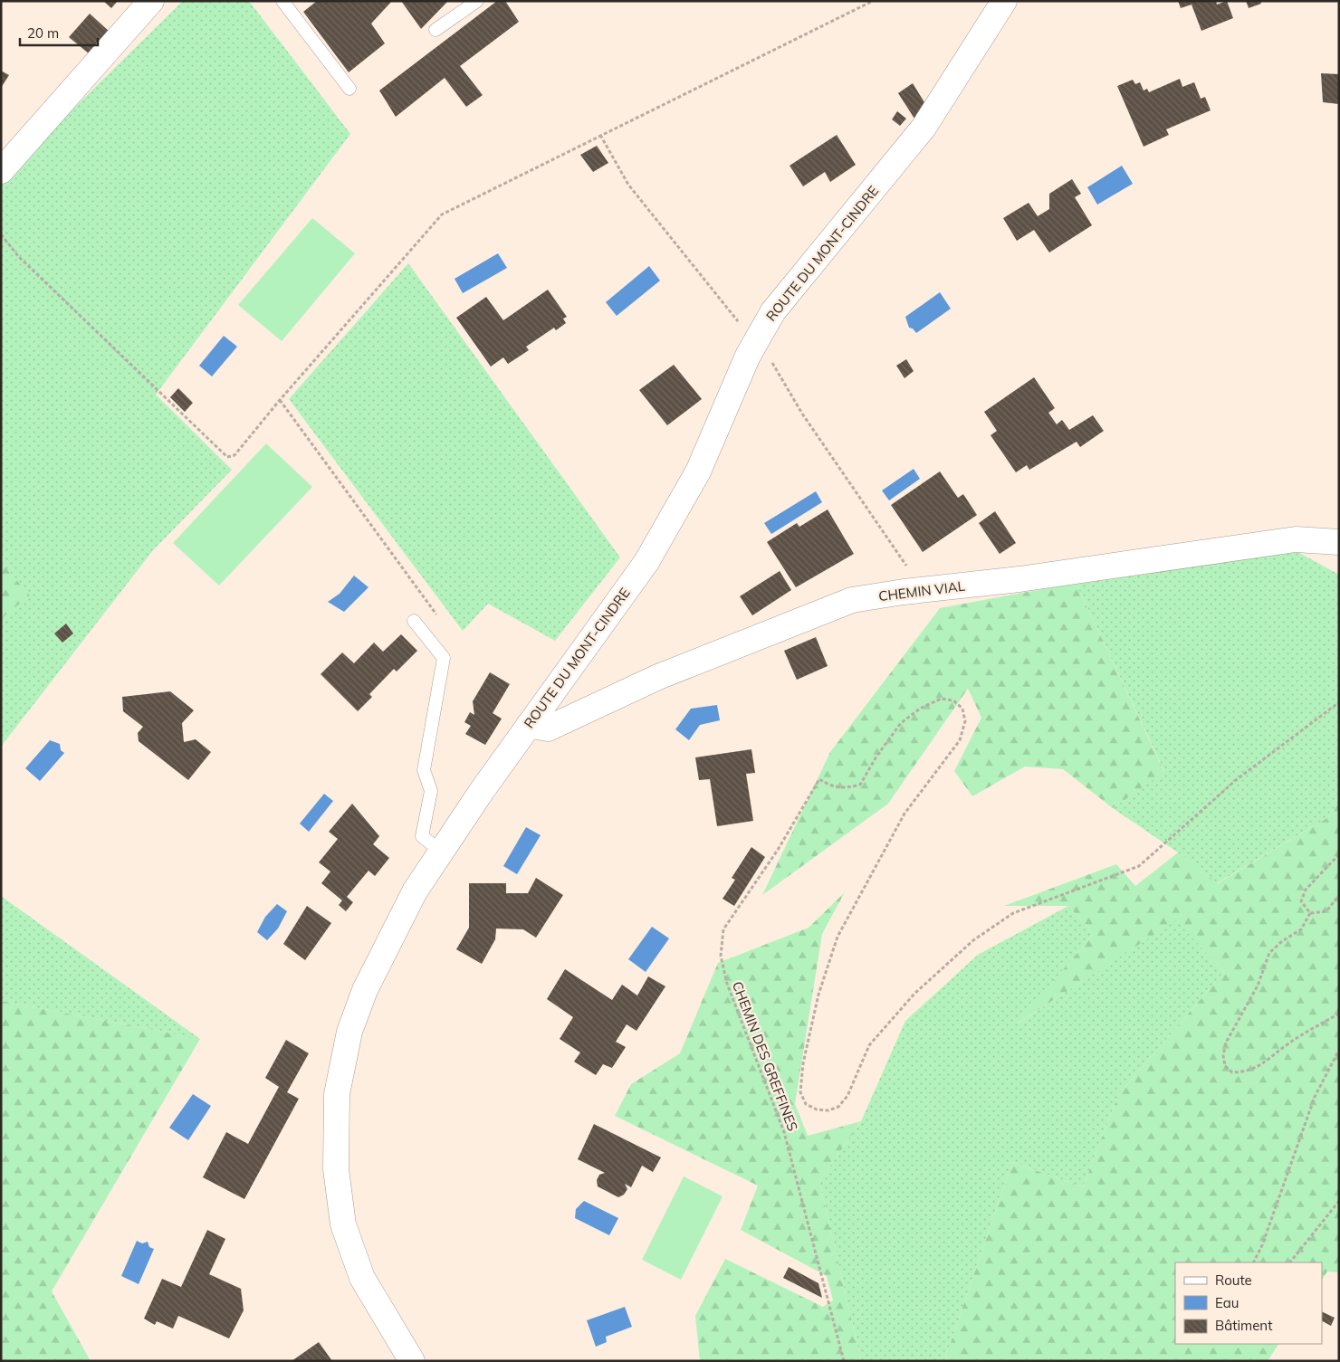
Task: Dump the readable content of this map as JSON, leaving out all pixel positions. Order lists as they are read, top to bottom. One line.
{"streets":{"street":["ROUTE DU MONT-CINDRE","CHEMIN VIAL"],"path":["CHEMIN DES GREFFINES"]},"crossings":[["ROUTE DU MONT-CINDRE","CHEMIN VIAL"]],"legend":["Route","Eau","Bâtiment"],"scale_bar":"20 m"}
